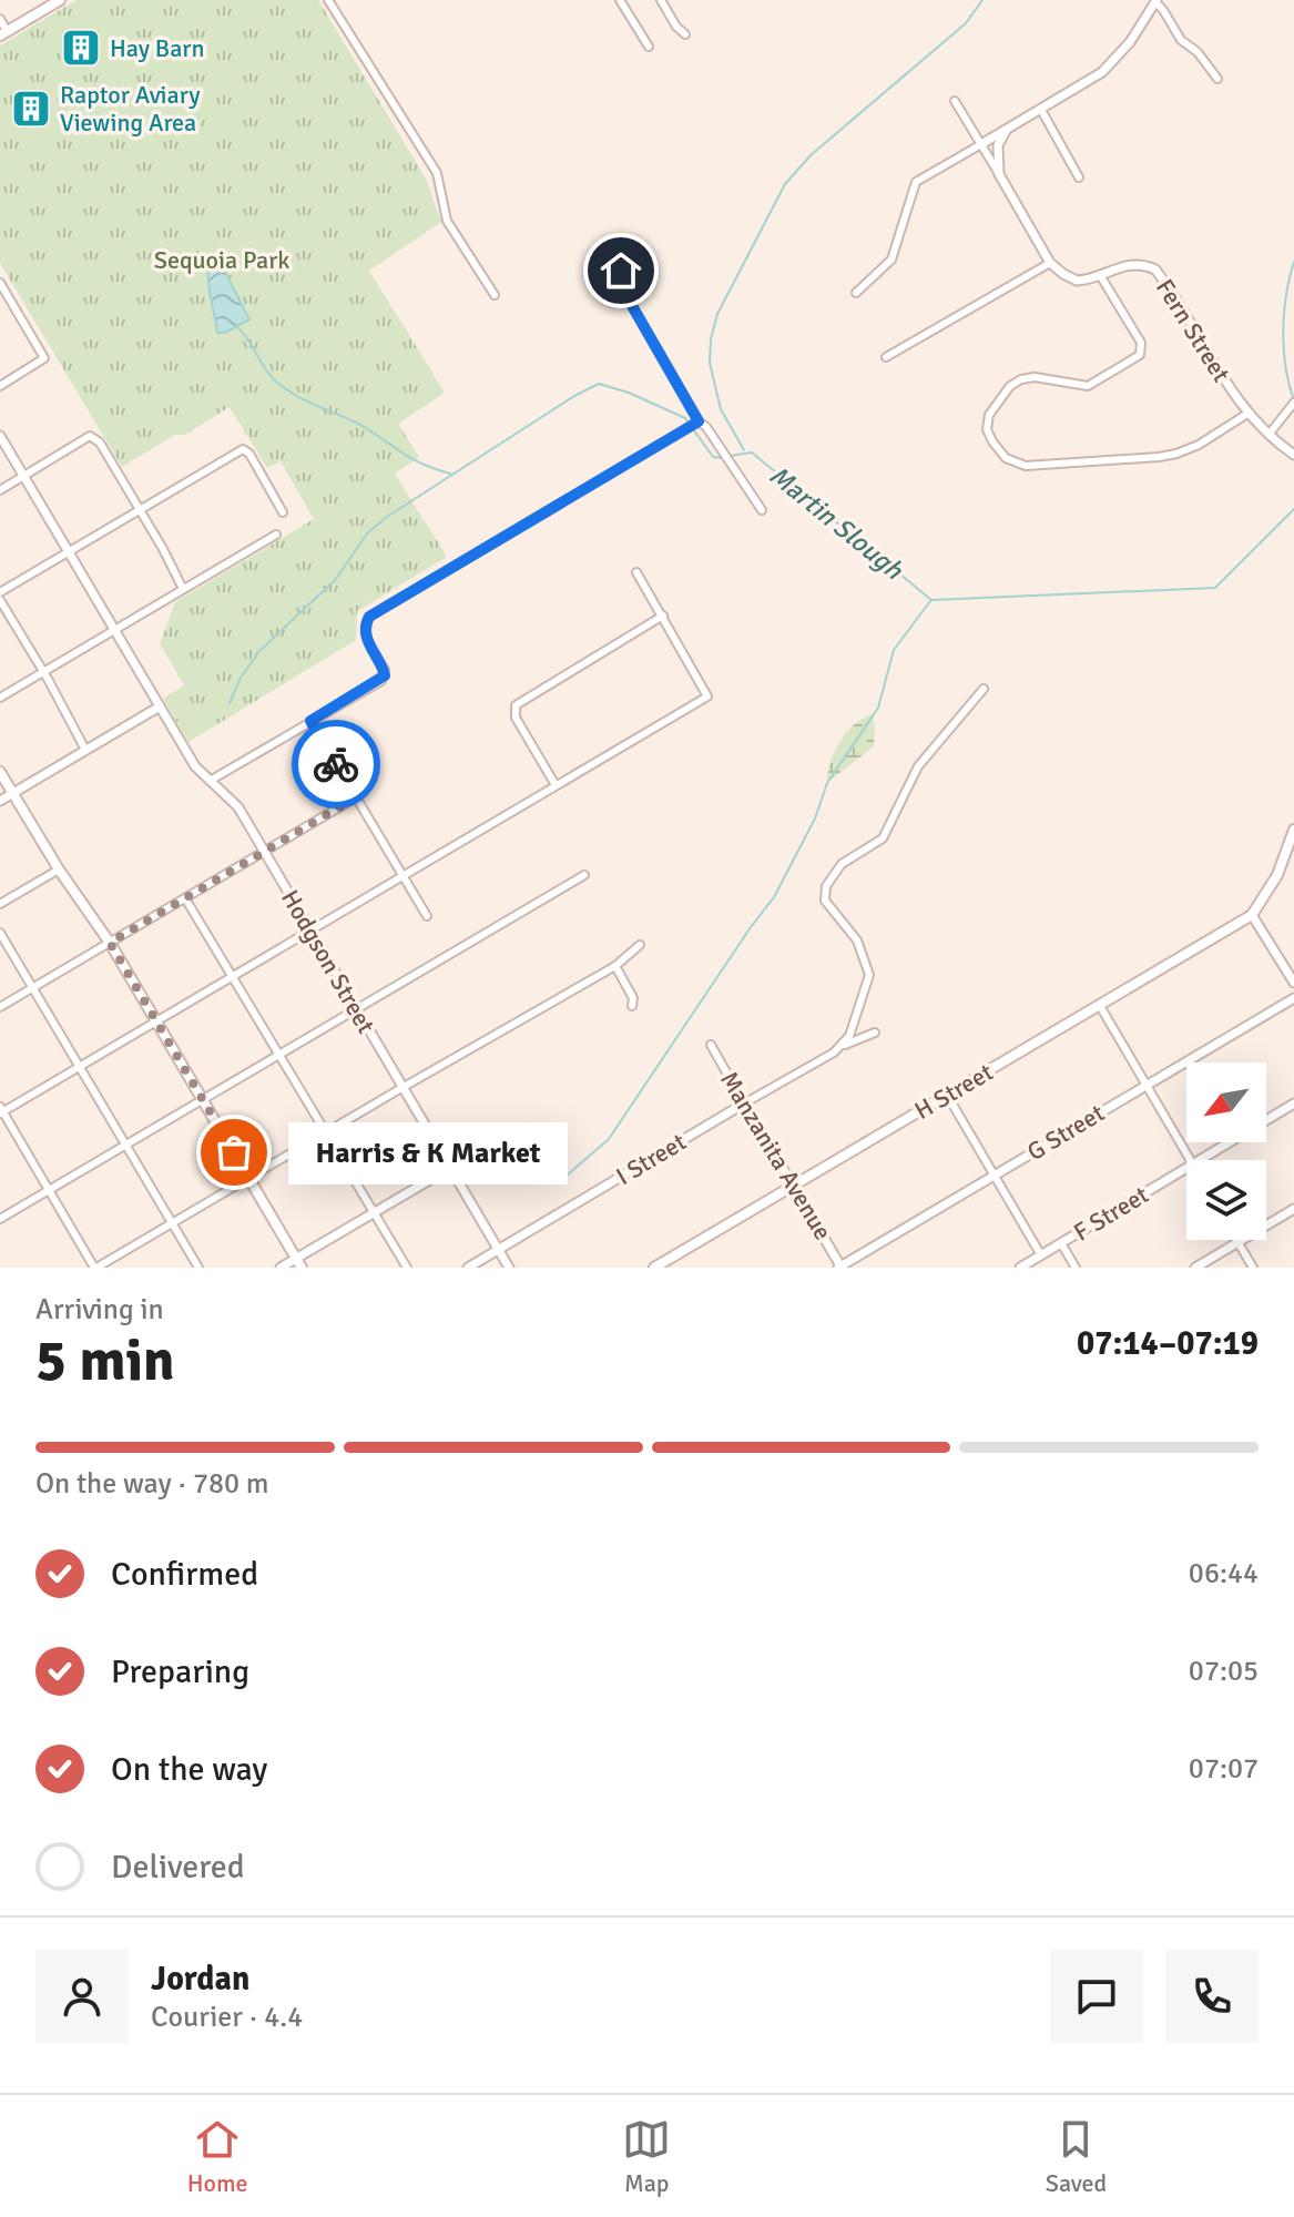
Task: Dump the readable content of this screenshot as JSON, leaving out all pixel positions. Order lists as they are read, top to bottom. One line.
{"streets":{"main road":["H Street"],"street":["Fern Street","Hodgson Street","G Street","Manzanita Avenue","I Street","F Street"]},"crossings":[["Hodgson Street","I Street"],["H Street","Manzanita Avenue"],["G Street","Manzanita Avenue"],["Manzanita Avenue","I Street"]],"water":["Martin Slough"],"parks":["Sequoia Park"],"places":{"building":["Hay Barn","Raptor Aviary Viewing Area"],"other":["Harris & K Market"]},"north":"bottom left","page":{"bubble":"Harris & K Market","heading":["5 min","Arriving in","07:14–07:19"],"panel":["Jordan","Courier · 4.4"],"bar":"On the way · 780 m","list":[["Confirmed","06:44"],["Preparing","07:05"],["On the way","07:07"],"Delivered"],"tabs":["Home","Map","Saved"]}}
